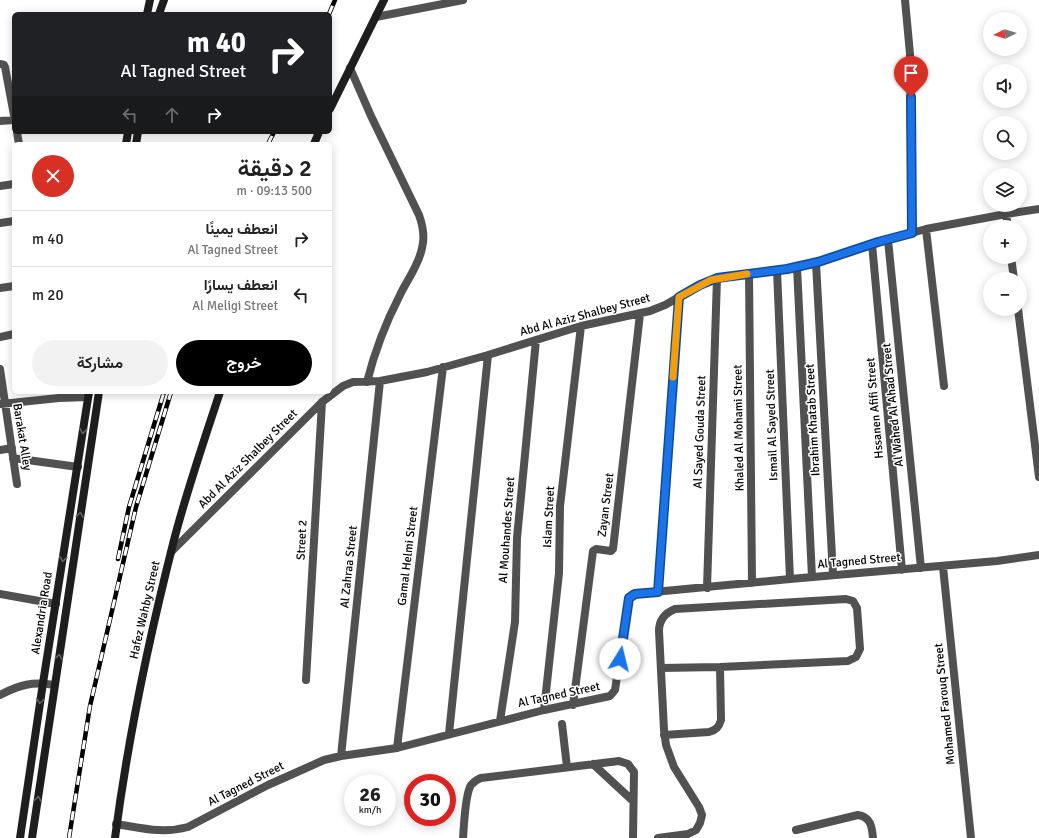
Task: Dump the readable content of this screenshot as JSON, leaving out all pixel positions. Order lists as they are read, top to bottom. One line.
{"streets":{"main road":["Hafez Wahby Street","Alexandria Road"],"street":["Abd Al Aziz Shalbey Street","Al Wahed Al Ahad Street","Hssanen Afifi Street","Ibrahim Khatab Street","Ismail Al Sayed Street","Khaled Al Mohami Street","Al Sayed Gouda Street","Barakat Alley","Zayan Street","Islam Street","Al Mouhandes Street","Street 2","Gamal Helmi Street","Al Tagned Street","Al Zahraa Street","Mohamed Farouq Street"]},"crossings":[["Abd Al Aziz Shalbey Street","Al Wahed Al Ahad Street"],["Abd Al Aziz Shalbey Street","Hssanen Afifi Street"],["Abd Al Aziz Shalbey Street","Ibrahim Khatab Street"],["Abd Al Aziz Shalbey Street","Ismail Al Sayed Street"],["Abd Al Aziz Shalbey Street","Khaled Al Mohami Street"],["Abd Al Aziz Shalbey Street","Al Sayed Gouda Street"],["Abd Al Aziz Shalbey Street","Zayan Street"],["Abd Al Aziz Shalbey Street","Islam Street"],["Abd Al Aziz Shalbey Street","Al Mouhandes Street"],["Abd Al Aziz Shalbey Street","Street 2"],["Abd Al Aziz Shalbey Street","Gamal Helmi Street"],["Abd Al Aziz Shalbey Street","Al Zahraa Street"],["Abd Al Aziz Shalbey Street","Hafez Wahby Street"],["Al Wahed Al Ahad Street","Al Tagned Street"],["Hssanen Afifi Street","Al Tagned Street"],["Ibrahim Khatab Street","Al Tagned Street"],["Ismail Al Sayed Street","Al Tagned Street"],["Khaled Al Mohami Street","Al Tagned Street"],["Al Sayed Gouda Street","Al Tagned Street"],["Zayan Street","Al Tagned Street"],["Islam Street","Al Tagned Street"],["Al Mouhandes Street","Al Tagned Street"],["Gamal Helmi Street","Al Tagned Street"],["Al Tagned Street","Al Zahraa Street"],["Al Tagned Street","Hafez Wahby Street"],["Al Tagned Street","Mohamed Farouq Street"]],"north":"left","page":{"map_buttons":["+","−"],"turn":["40 m","Al Tagned Street"],"heading":["2 دقيقة","500 m · 09:13"],"list":[{"name":"انعطف يمينًا","note":"Al Tagned Street","value":"40 m"},{"name":"انعطف يسارًا","note":"Al Meligi Street","value":"20 m"}],"buttons":["خروج","مشاركة"],"speed":"26 km/h","limit":"30"}}
